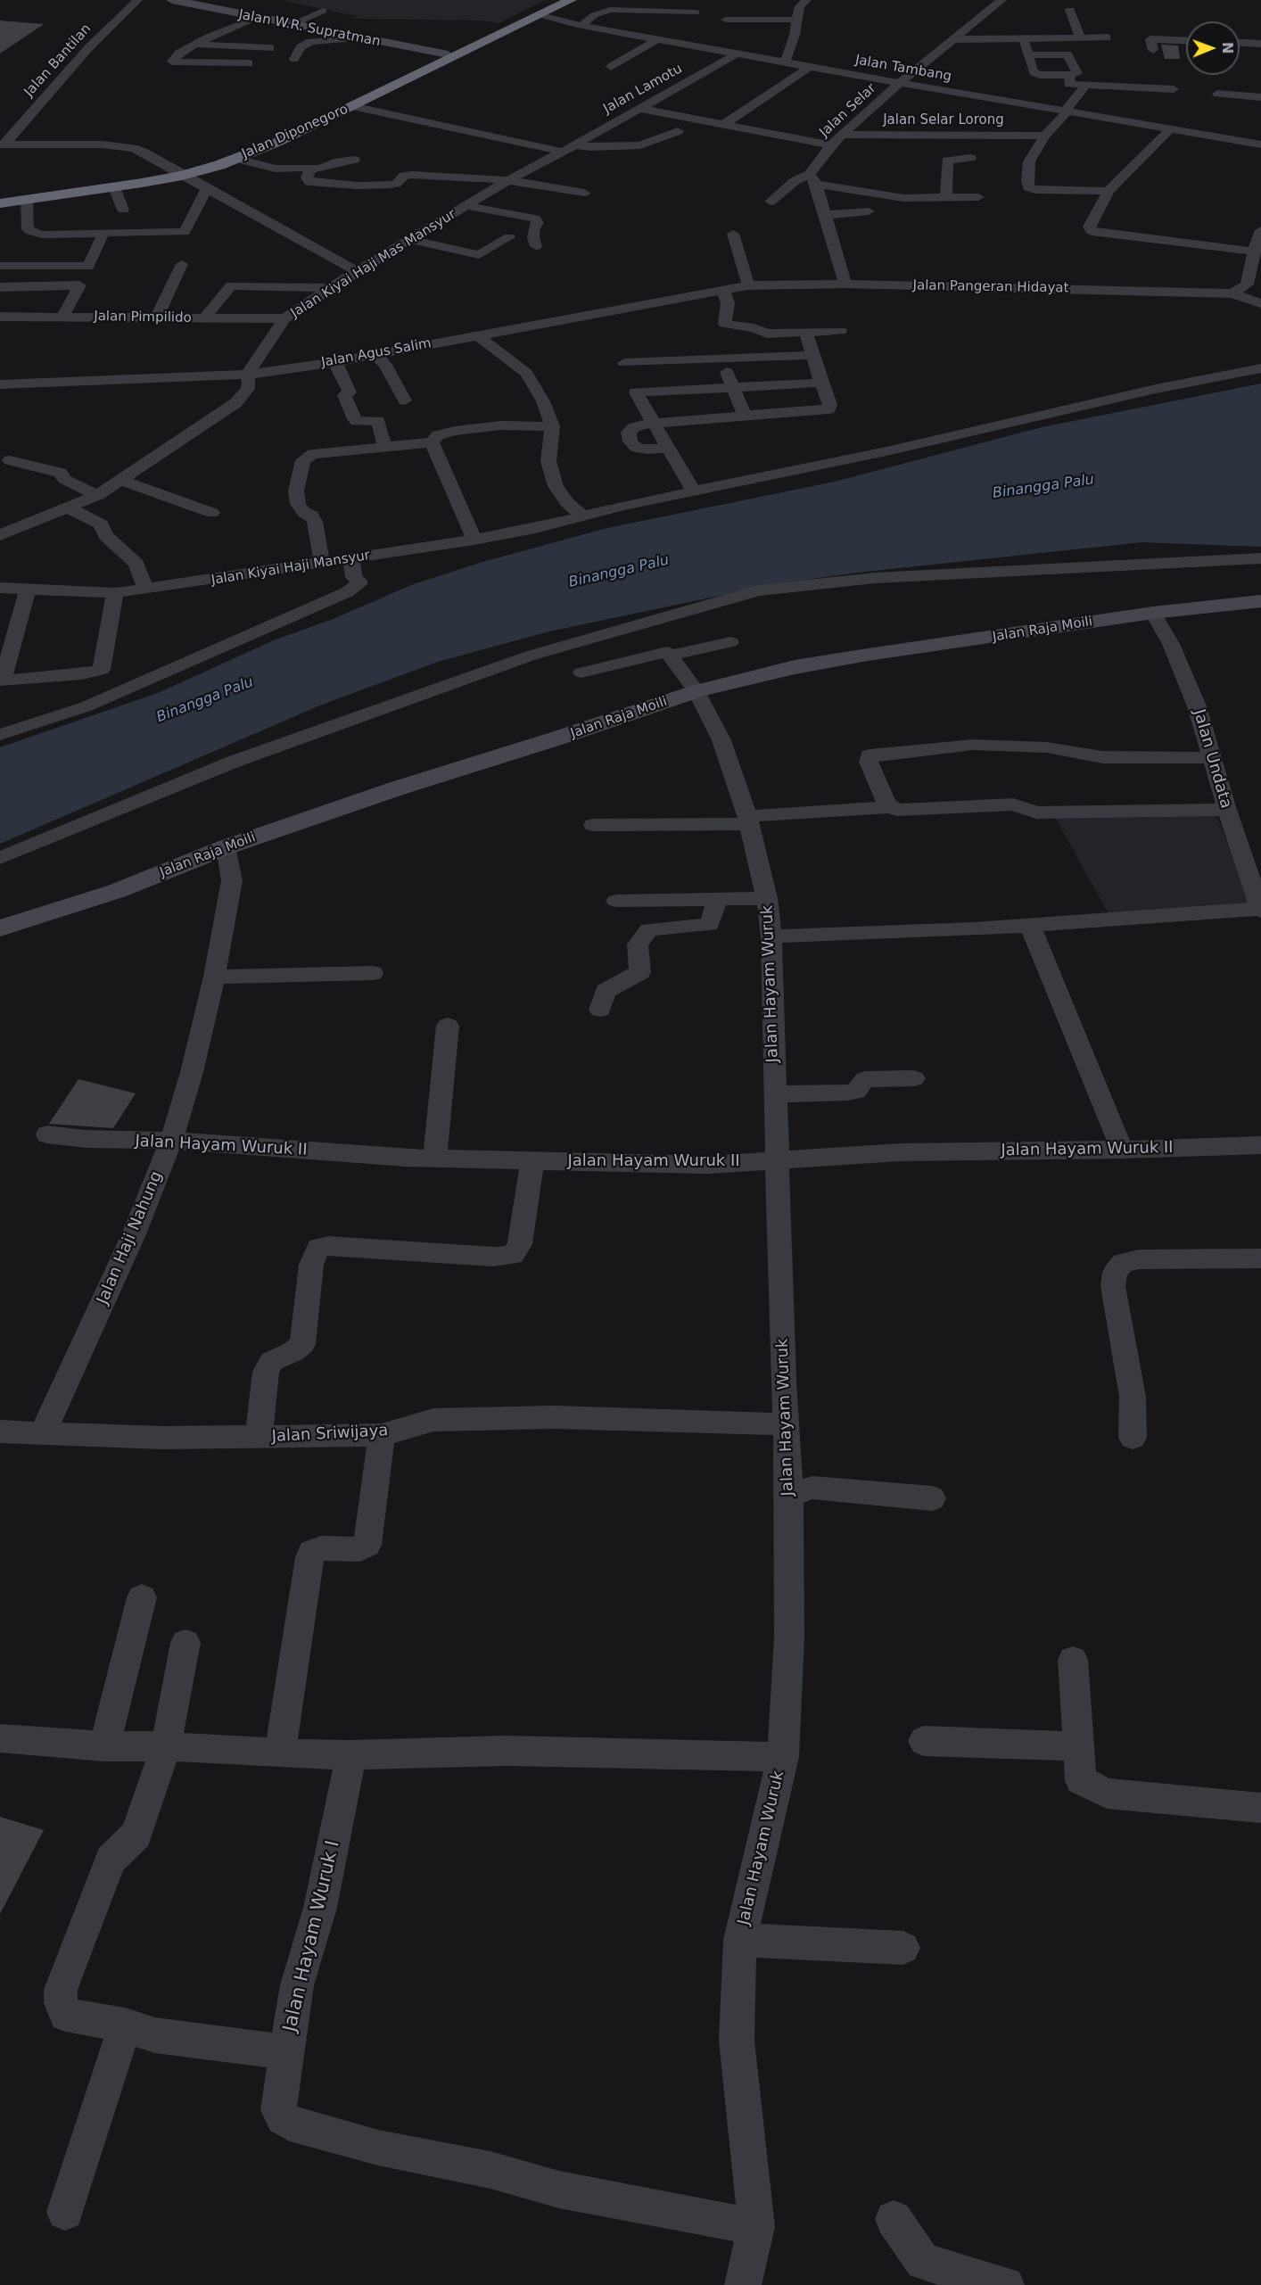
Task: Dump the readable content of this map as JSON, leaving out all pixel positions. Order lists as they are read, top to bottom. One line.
{"streets":{"highway":["Jalan Diponegoro"],"street":["Jalan W.R. Supratman","Jalan Bantilan","Jalan Tambang","Jalan Lamotu","Jalan Selar","Jalan Selar Lorong","Jalan Kiyai Haji Mas Mansyur","Jalan Pangeran Hidayat","Jalan Pimpilido","Jalan Agus Salim","Jalan Kiyai Haji Mansyur","Jalan Raja Moili","Jalan Undata","Jalan Hayam Wuruk","Jalan Hayam Wuruk II","Jalan Haji Nahung","Jalan Sriwijaya","Jalan Hayam Wuruk I"]},"crossings":[["Jalan W.R. Supratman","Jalan Diponegoro"],["Jalan Tambang","Jalan Lamotu"],["Jalan Tambang","Jalan Selar"],["Jalan Tambang","Jalan Diponegoro"],["Jalan Lamotu","Jalan Kiyai Haji Mas Mansyur"],["Jalan Selar","Jalan Selar Lorong"],["Jalan Kiyai Haji Mas Mansyur","Jalan Pimpilido"],["Jalan Kiyai Haji Mas Mansyur","Jalan Agus Salim"],["Jalan Pangeran Hidayat","Jalan Agus Salim"],["Jalan Raja Moili","Jalan Undata"],["Jalan Raja Moili","Jalan Hayam Wuruk"],["Jalan Raja Moili","Jalan Haji Nahung"],["Jalan Hayam Wuruk","Jalan Hayam Wuruk II"],["Jalan Hayam Wuruk","Jalan Sriwijaya"],["Jalan Hayam Wuruk II","Jalan Haji Nahung"],["Jalan Haji Nahung","Jalan Sriwijaya"]],"water":["Binangga Palu"],"north":"right"}
